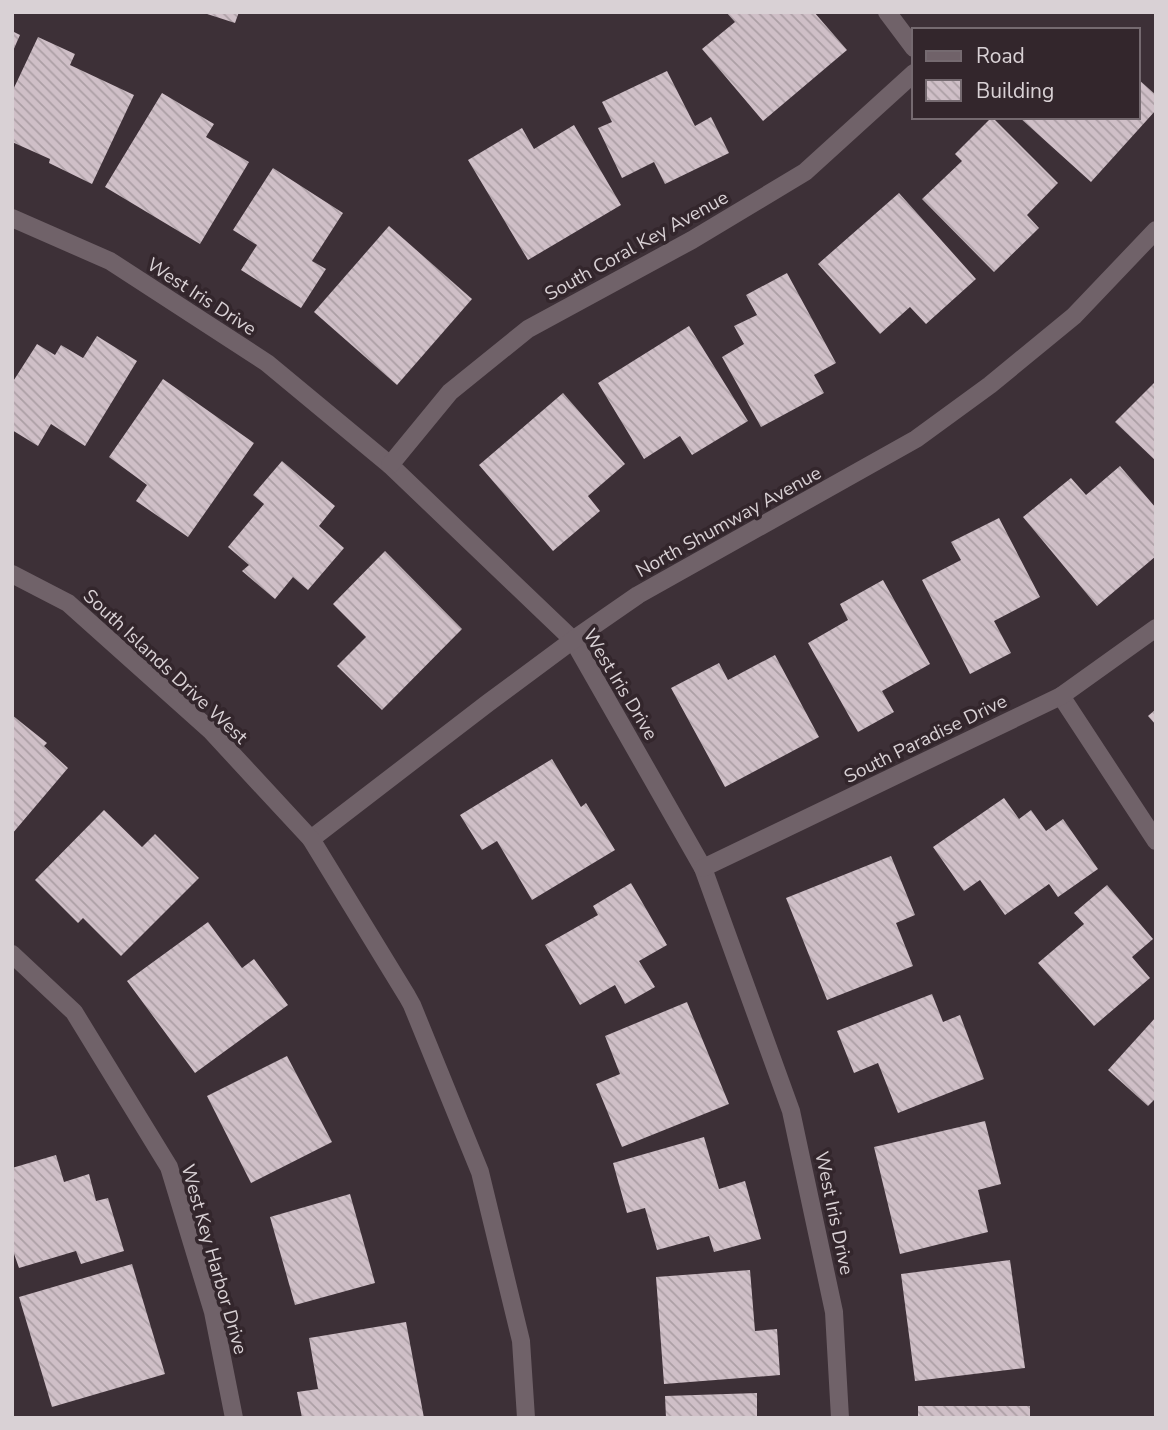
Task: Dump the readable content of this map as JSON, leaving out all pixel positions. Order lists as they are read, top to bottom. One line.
{"streets":{"street":["South Coral Key Avenue","West Iris Drive","North Shumway Avenue","South Islands Drive West","South Paradise Drive","West Key Harbor Drive"]},"crossings":[["South Coral Key Avenue","West Iris Drive"],["West Iris Drive","North Shumway Avenue"],["West Iris Drive","South Paradise Drive"],["North Shumway Avenue","South Islands Drive West"]],"legend":["Road","Building"]}
